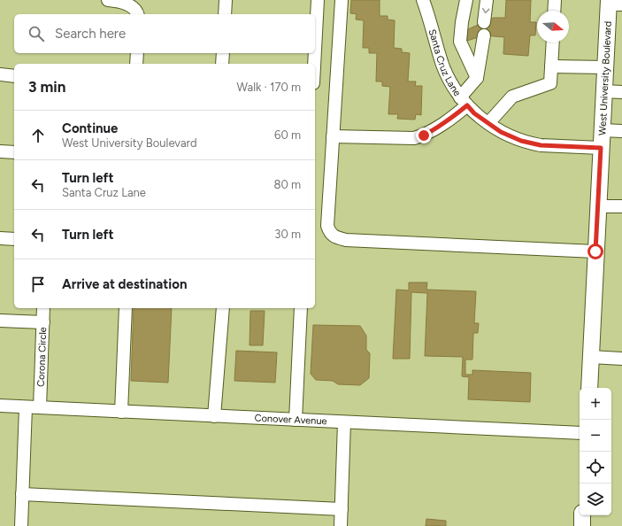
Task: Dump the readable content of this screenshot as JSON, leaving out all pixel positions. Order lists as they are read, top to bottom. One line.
{"streets":{"main road":["West University Boulevard"],"street":["Santa Cruz Lane","Corona Circle","Conover Avenue"]},"crossings":[["Santa Cruz Lane","West University Boulevard"],["Corona Circle","Conover Avenue"]],"north":"right","page":{"search":"Search here","heading":["3 min","Walk · 170 m"],"list":[["Continue","West University Boulevard","60 m"],["Turn left","Santa Cruz Lane","80 m"],["Turn left","30 m"],"Arrive at destination"],"map_buttons":["+","−"]}}
